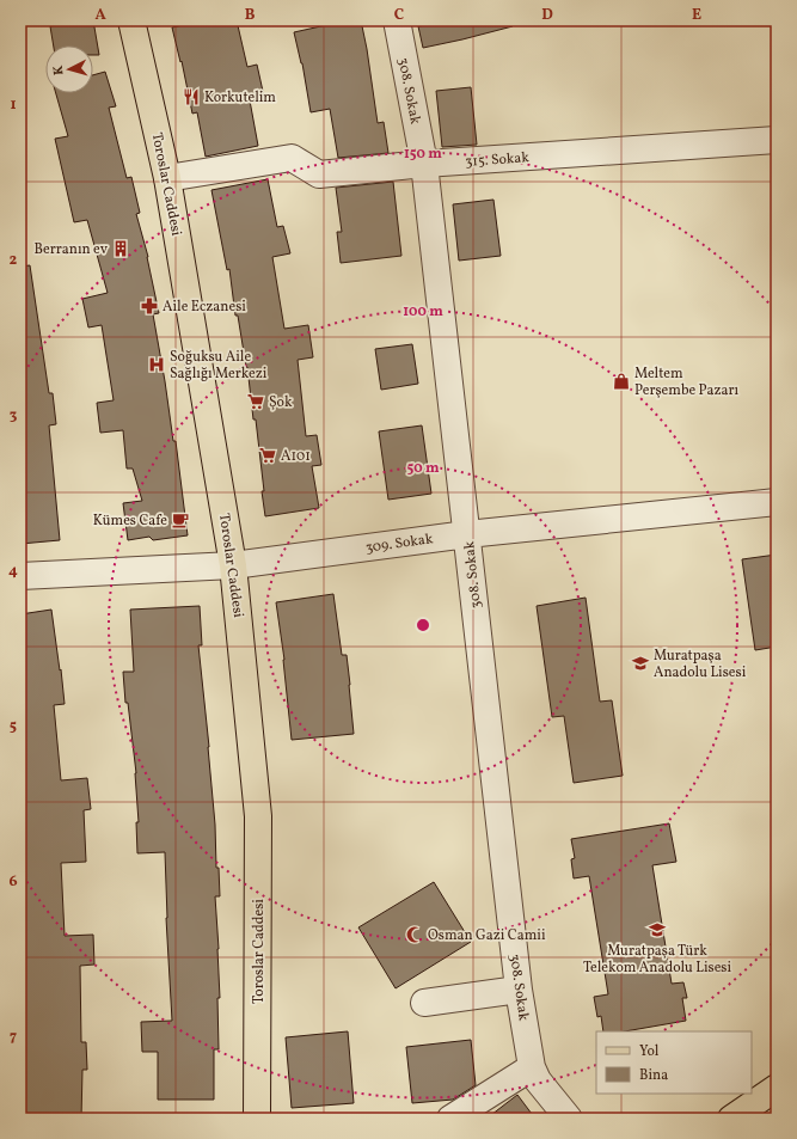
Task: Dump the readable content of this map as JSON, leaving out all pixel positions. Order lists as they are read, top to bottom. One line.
{"streets":{"main road":["Toroslar Caddesi"],"street":["308. Sokak","315. Sokak","309. Sokak"]},"crossings":[["308. Sokak","315. Sokak"],["308. Sokak","309. Sokak"],["315. Sokak","Toroslar Caddesi"],["Toroslar Caddesi","309. Sokak"]],"places":{"restaurant":["Korkutelim"],"building":["Berranın ev"],"pharmacy":["Aile Eczanesi"],"hospital":["Soğuksu Aile Sağlığı Merkezi"],"shop":["Meltem Perşembe Pazarı"],"supermarket":["Şok","A101"],"cafe":["Kümes Cafe"],"school or university":["Muratpaşa Anadolu Lisesi","Muratpaşa Türk Telekom Anadolu Lisesi"],"mosque":["Osman Gazi Camii"]},"legend":["Yol","Bina"],"north":"left","grid":{"columns":["A","B","C","D","E"],"rows":["1","2","3","4","5","6","7"]},"rings":["150 m","100 m","50 m"]}
